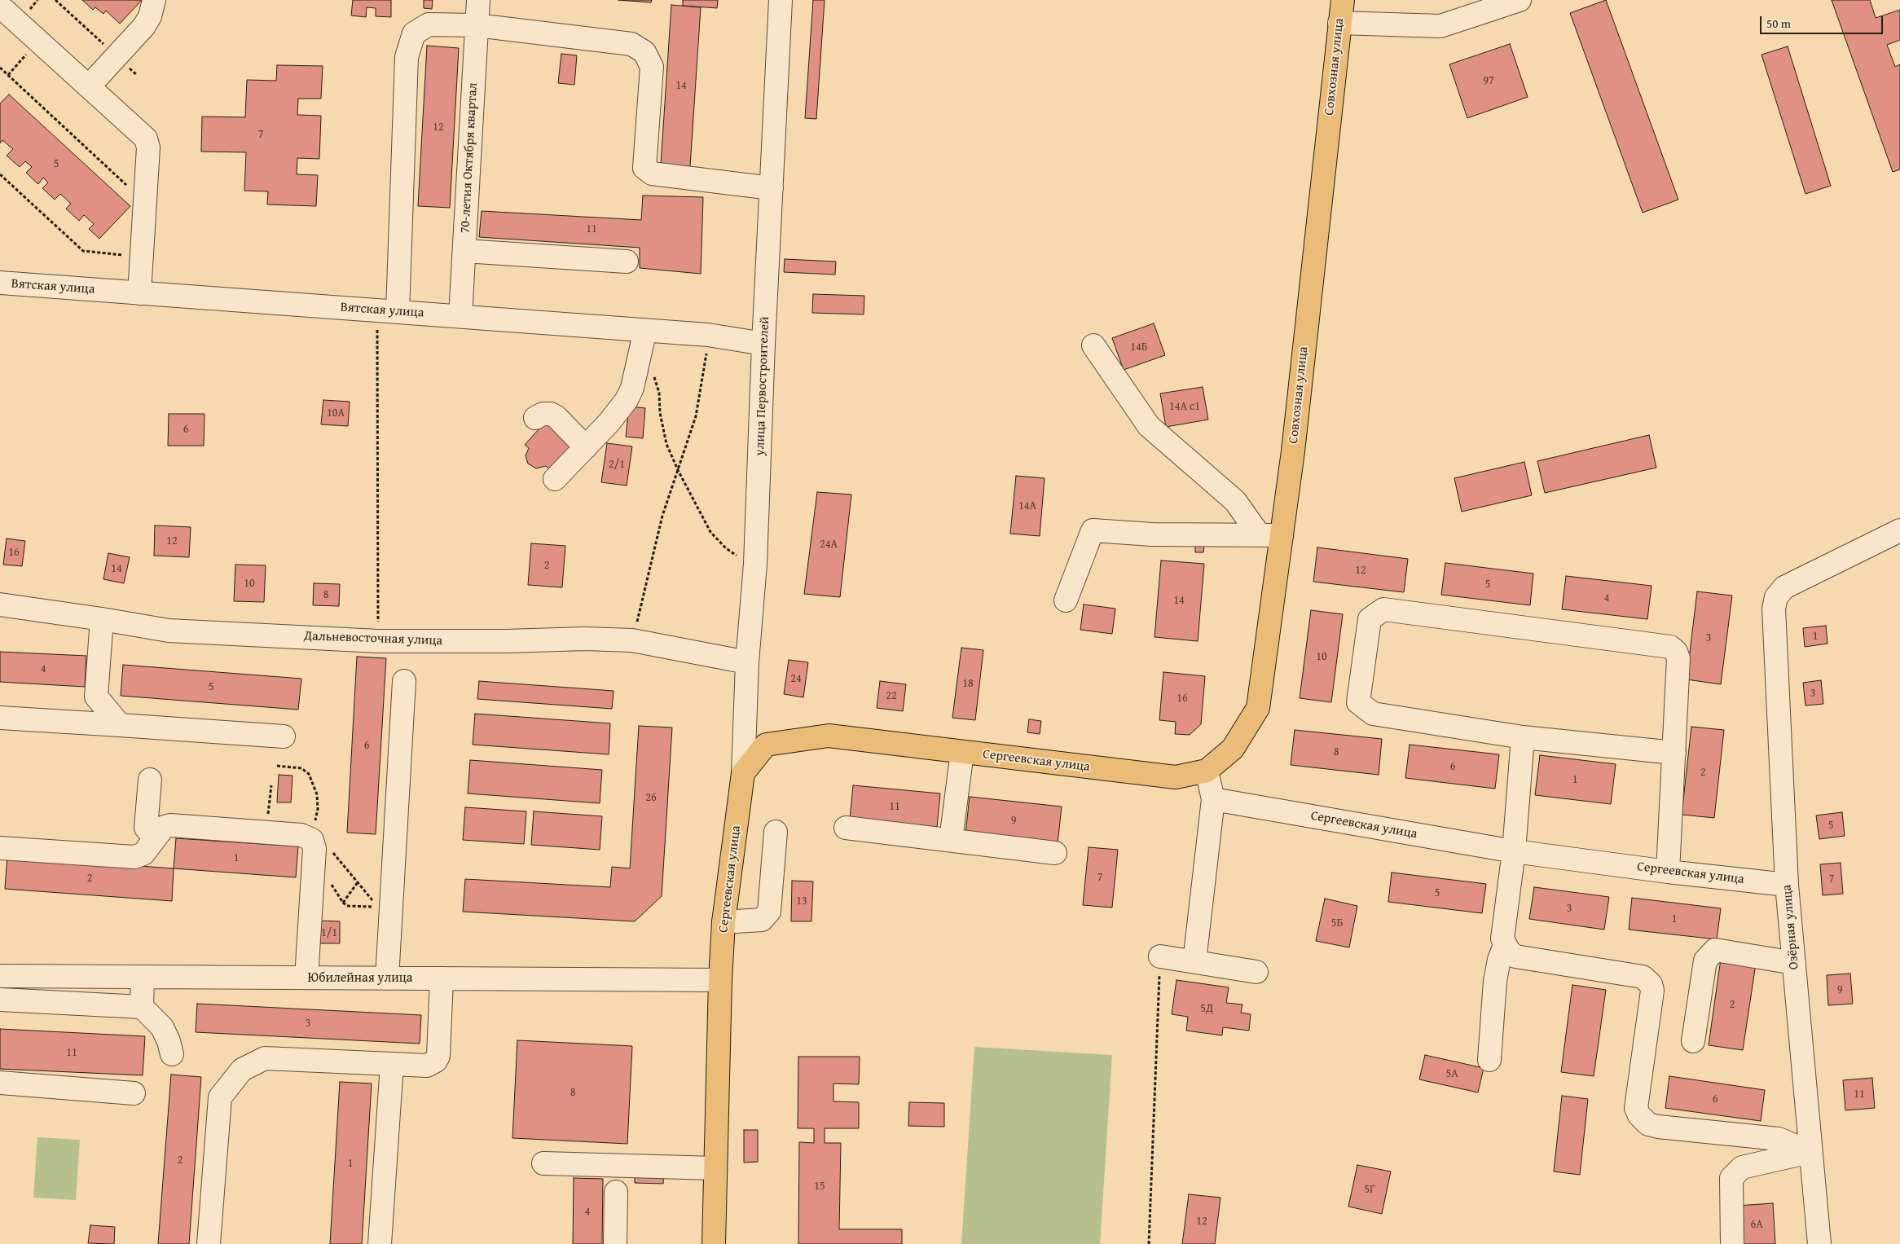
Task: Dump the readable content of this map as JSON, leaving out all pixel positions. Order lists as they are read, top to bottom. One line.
{"streets":{"main road":["Совхозная улица","Сергеевская улица"],"street":["70-летия Октября квартал","Вятская улица","улица Первостроителей","Дальневосточная улица","Озёрная улица","Юбилейная улица"]},"crossings":[["Совхозная улица","Сергеевская улица"],["70-летия Октября квартал","Вятская улица"],["Вятская улица","улица Первостроителей"],["улица Первостроителей","Дальневосточная улица"],["улица Первостроителей","Сергеевская улица"],["Сергеевская улица","Озёрная улица"],["Сергеевская улица","Юбилейная улица"]],"house_numbers":["97","14","12","7","5","11","14Б","14А с1","10А","6","2/1","14А","12","24А","16","2","14","12","10","5","8","4","14","1","3","10","4","24","18","5","3","22","16","6","8","6","2","1","26","11","9","5","1","7","2","7","5","13","3","1","5Б","1/1","9","2","5Д","3","11","5А","8","11","6","2","1","15","5Г","4","12","6А"],"scale_bar":"50 m"}
